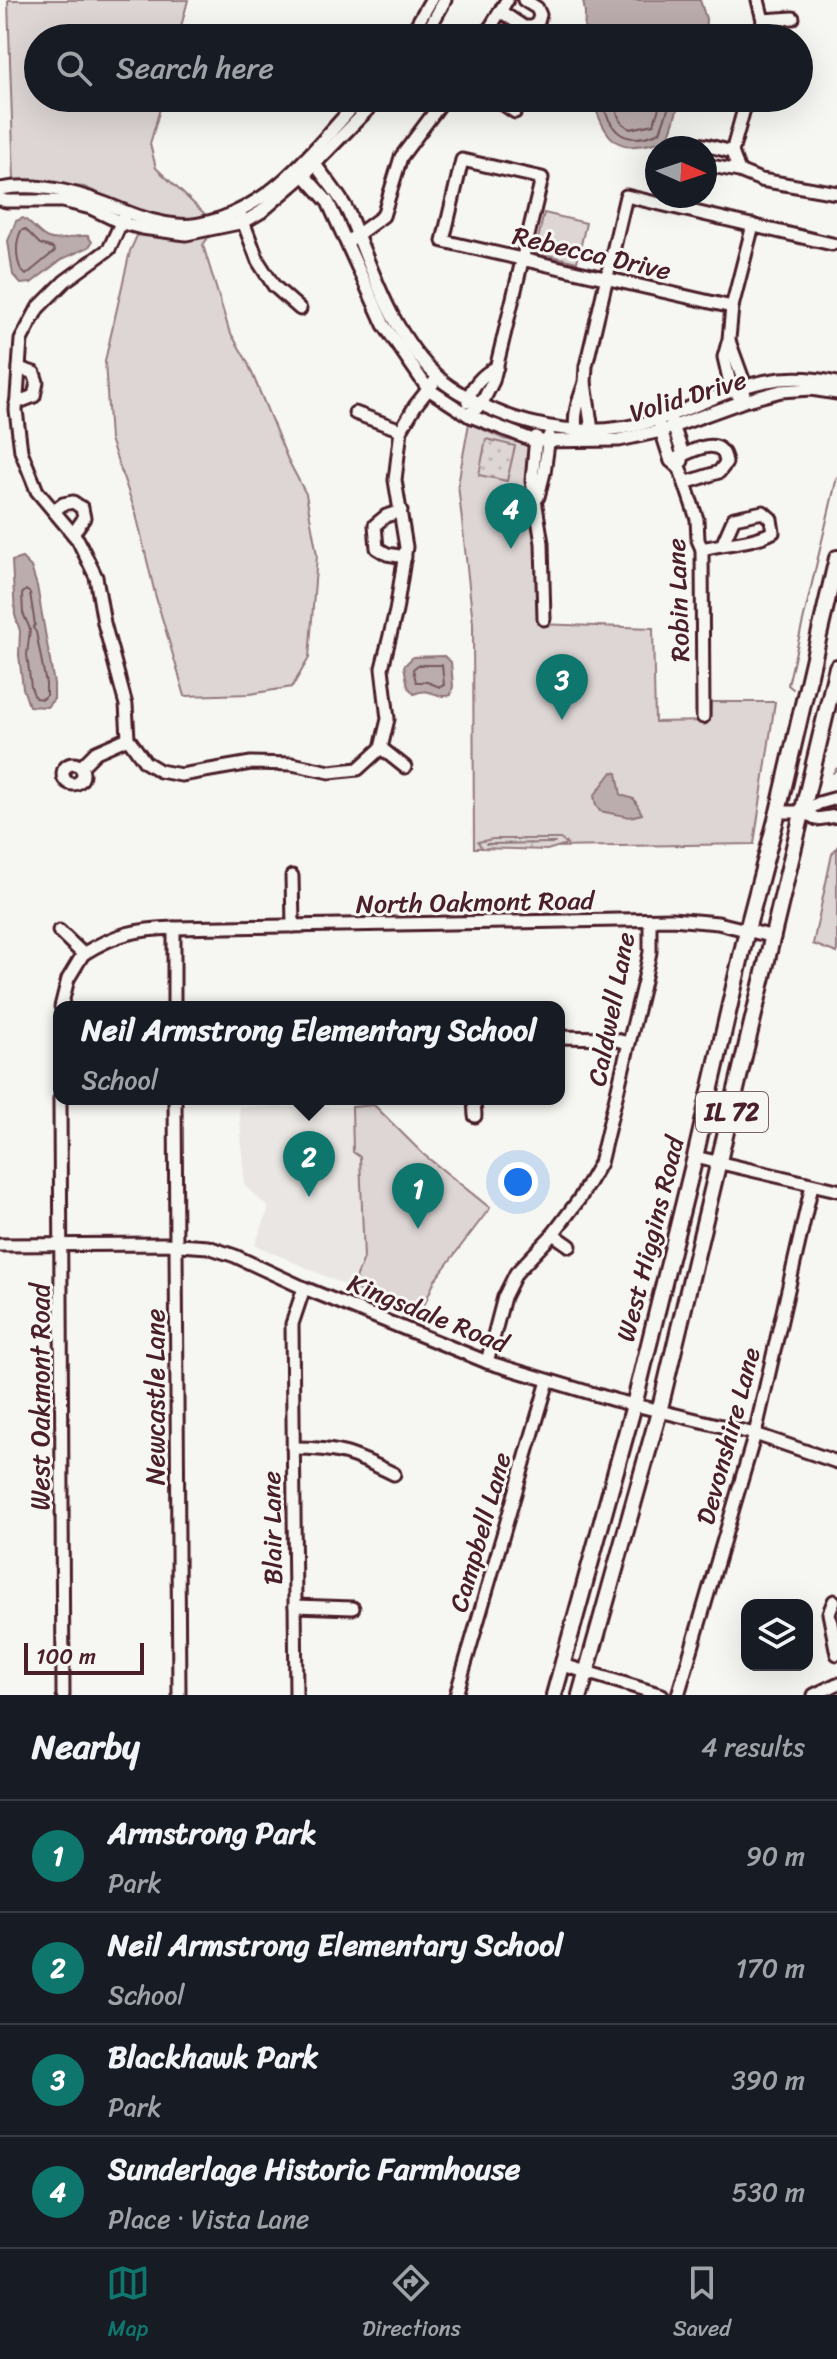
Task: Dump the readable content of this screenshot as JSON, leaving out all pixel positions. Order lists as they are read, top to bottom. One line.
{"streets":{"main road":["IL 72","West Higgins Road"],"street":["Rebecca Drive","Volid Drive","Robin Lane","North Oakmont Road","Caldwell Lane","Kingsdale Road","West Oakmont Road","Newcastle Lane","Devonshire Lane","Blair Lane","Campbell Lane"]},"crossings":[["Volid Drive","Robin Lane"],["North Oakmont Road","Caldwell Lane"],["North Oakmont Road","West Higgins Road"],["Caldwell Lane","Kingsdale Road"],["West Higgins Road","Kingsdale Road"],["Kingsdale Road","West Oakmont Road"],["Kingsdale Road","Newcastle Lane"],["Kingsdale Road","Devonshire Lane"],["Kingsdale Road","Blair Lane"],["Kingsdale Road","Campbell Lane"]],"scale_bar":"100 m","north":"right","page":{"search":"Search here","pins":["4","3","2","1"],"popup":["Neil Armstrong Elementary School","School"],"scale":"100 m","heading":["Nearby","4 results"],"list":[{"mark":"1","name":"Armstrong Park","note":"Park","value":"90 m"},{"mark":"2","name":"Neil Armstrong Elementary School","note":"School","value":"170 m"},{"mark":"3","name":"Blackhawk Park","note":"Park","value":"390 m"},{"mark":"4","name":"Sunderlage Historic Farmhouse","note":"Place · Vista Lane","value":"530 m"}],"nav":["Map","Directions","Saved"]}}
